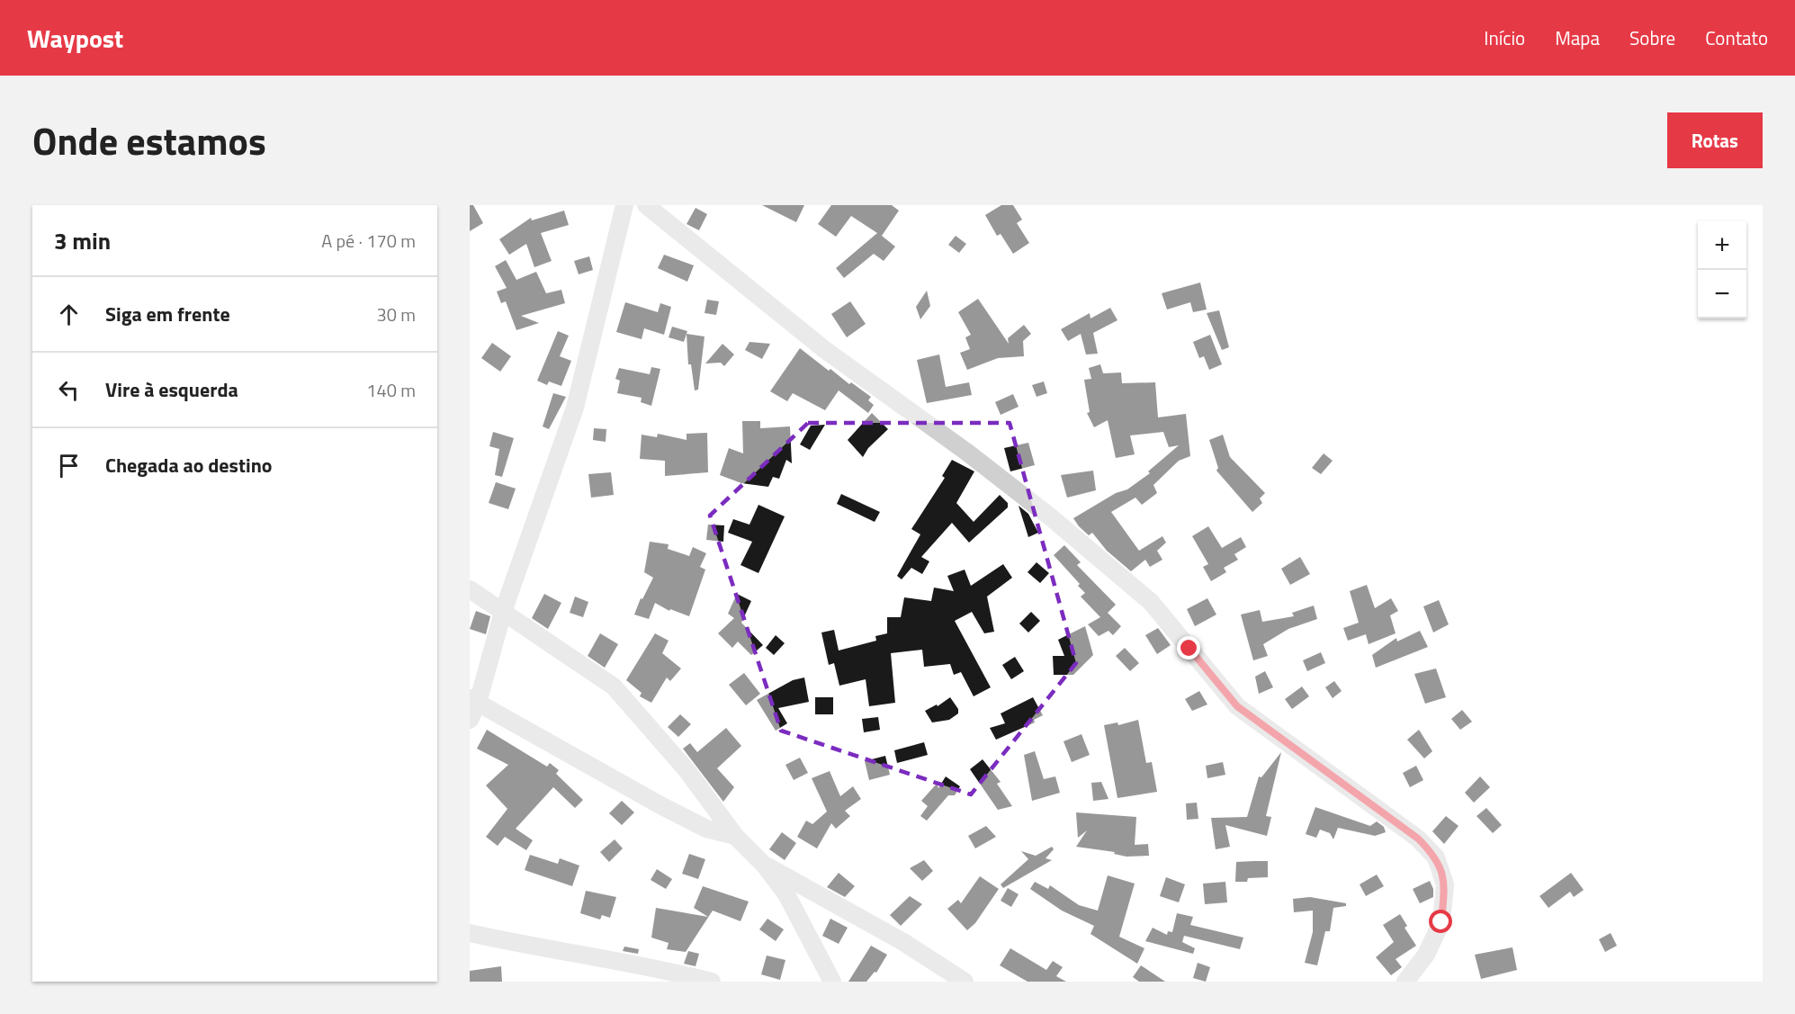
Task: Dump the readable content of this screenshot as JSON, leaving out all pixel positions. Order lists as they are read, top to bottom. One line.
{"page":{"header":"Waypost","nav":["Início","Mapa","Sobre","Contato"],"title":"Onde estamos","buttons":"Rotas","heading":["3 min","A pé · 170 m"],"map_buttons":["+","−"],"list":[["Siga em frente","30 m"],["Vire à esquerda","140 m"],"Chegada ao destino"]}}
